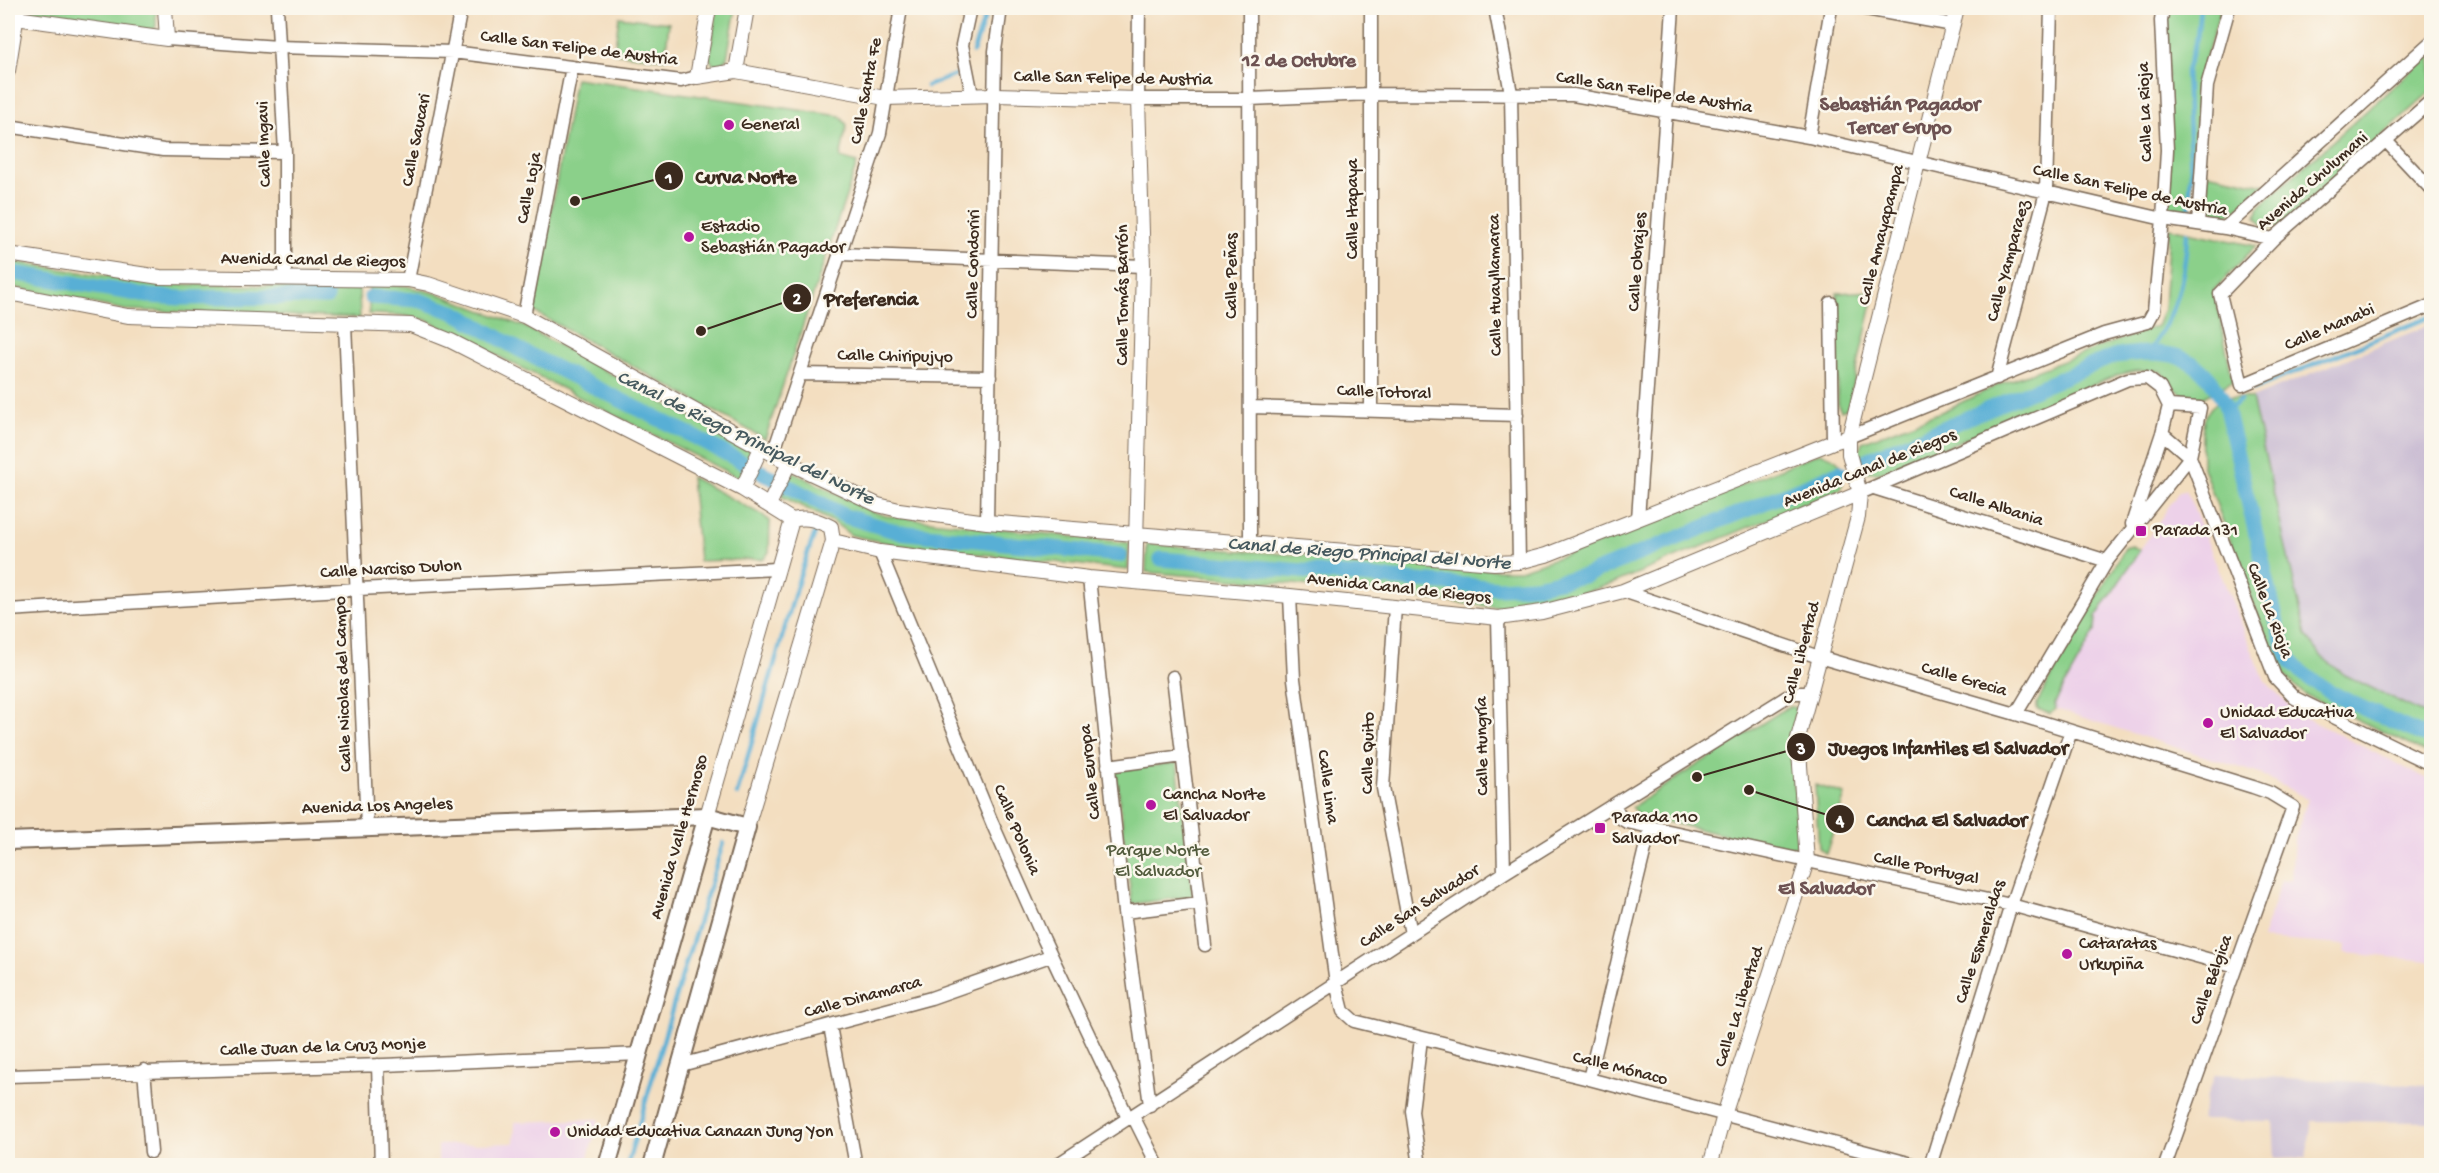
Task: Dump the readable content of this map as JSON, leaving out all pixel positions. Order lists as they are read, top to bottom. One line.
{"streets":{"main road":["Avenida Los Angeles","Avenida Valle Hermoso"],"street":["Calle San Felipe de Austria","Calle Santa Fe","Calle La Rioja","Calle Saucari","Calle Ingavi","Avenida Chulumani","Calle Loja","Calle Itapaya","Calle Amayapampa","Avenida Canal de Riegos","Calle Yamparaez","Calle Obrajes","Calle Condoriri","Calle Peñas","Calle Huayllamarca","Calle Tomás Barrón","Calle Manabi","Calle Chiripujyo","Calle Totoral","Calle Albania","Calle Narciso Dulon","Calle Libertad","Calle Grecia","Calle Nicolas del Campo","Calle Hungría","Calle Quito","Calle Europa","Calle Lima","Calle Polonia","Calle Portugal","Calle San Salvador","Calle Esmeraldas","Calle Bélgica","Calle Dinamarca","Calle La Libertad","Calle Juan de la Cruz Monje","Calle Mónaco"]},"crossings":[["Calle San Felipe de Austria","Calle Santa Fe"],["Calle San Felipe de Austria","Calle La Rioja"],["Calle San Felipe de Austria","Calle Saucari"],["Calle San Felipe de Austria","Calle Ingavi"],["Calle San Felipe de Austria","Avenida Chulumani"],["Calle San Felipe de Austria","Calle Loja"],["Calle San Felipe de Austria","Calle Itapaya"],["Calle San Felipe de Austria","Calle Amayapampa"],["Calle San Felipe de Austria","Calle Yamparaez"],["Calle San Felipe de Austria","Calle Obrajes"],["Calle San Felipe de Austria","Calle Condoriri"],["Calle San Felipe de Austria","Calle Peñas"],["Calle San Felipe de Austria","Calle Huayllamarca"],["Calle San Felipe de Austria","Calle Tomás Barrón"],["Calle Santa Fe","Avenida Canal de Riegos"],["Calle Santa Fe","Calle Chiripujyo"],["Calle La Rioja","Avenida Canal de Riegos"],["Calle Saucari","Avenida Canal de Riegos"],["Calle Ingavi","Avenida Canal de Riegos"],["Avenida Chulumani","Calle Manabi"],["Calle Loja","Avenida Canal de Riegos"],["Calle Itapaya","Calle Totoral"],["Calle Amayapampa","Avenida Canal de Riegos"],["Calle Amayapampa","Calle Libertad"],["Avenida Canal de Riegos","Calle Yamparaez"],["Avenida Canal de Riegos","Calle Obrajes"],["Avenida Canal de Riegos","Calle Condoriri"],["Avenida Canal de Riegos","Calle Peñas"],["Avenida Canal de Riegos","Calle Huayllamarca"],["Avenida Canal de Riegos","Calle Tomás Barrón"],["Avenida Canal de Riegos","Calle Albania"],["Avenida Canal de Riegos","Calle Libertad"],["Avenida Canal de Riegos","Calle Grecia"],["Avenida Canal de Riegos","Calle Hungría"],["Avenida Canal de Riegos","Calle Quito"],["Avenida Canal de Riegos","Calle Europa"],["Avenida Canal de Riegos","Calle Lima"],["Avenida Canal de Riegos","Calle Polonia"],["Calle Condoriri","Calle Chiripujyo"],["Calle Peñas","Calle Totoral"],["Calle Huayllamarca","Calle Totoral"],["Calle Narciso Dulon","Calle Nicolas del Campo"],["Calle Narciso Dulon","Avenida Valle Hermoso"],["Calle Libertad","Calle Grecia"],["Calle Libertad","Calle Portugal"],["Calle Libertad","Calle San Salvador"],["Calle Libertad","Calle La Libertad"],["Calle Grecia","Calle Esmeraldas"],["Calle Grecia","Calle Bélgica"],["Calle Nicolas del Campo","Avenida Los Angeles"],["Calle Hungría","Calle San Salvador"],["Calle Quito","Calle San Salvador"],["Calle Europa","Calle San Salvador"],["Calle Lima","Calle San Salvador"],["Calle Lima","Calle Mónaco"],["Avenida Los Angeles","Avenida Valle Hermoso"],["Calle Polonia","Calle San Salvador"],["Calle Polonia","Calle Dinamarca"],["Avenida Valle Hermoso","Calle Juan de la Cruz Monje"],["Calle Portugal","Calle San Salvador"],["Calle Portugal","Calle Esmeraldas"],["Calle Portugal","Calle Bélgica"],["Calle Portugal","Calle La Libertad"],["Calle San Salvador","Calle Mónaco"],["Calle La Libertad","Calle Mónaco"]],"districts":["12 de Octubre","Sebastián Pagador Tercer Grupo","El Salvador"],"water":["Canal de Riego Principal del Norte"],"parks":["Parque Norte El Salvador"],"places":{"other":["General","Curva Norte","Estadio Sebastián Pagador","Preferencia","Unidad Educativa El Salvador","Juegos Infantiles El Salvador","Cancha El Salvador","Cancha Norte El Salvador","Cataratas Urkupiña","Unidad Educativa Canaan Jung Yon"],"transit":["Parada 131","Parada 110 Salvador"]}}
